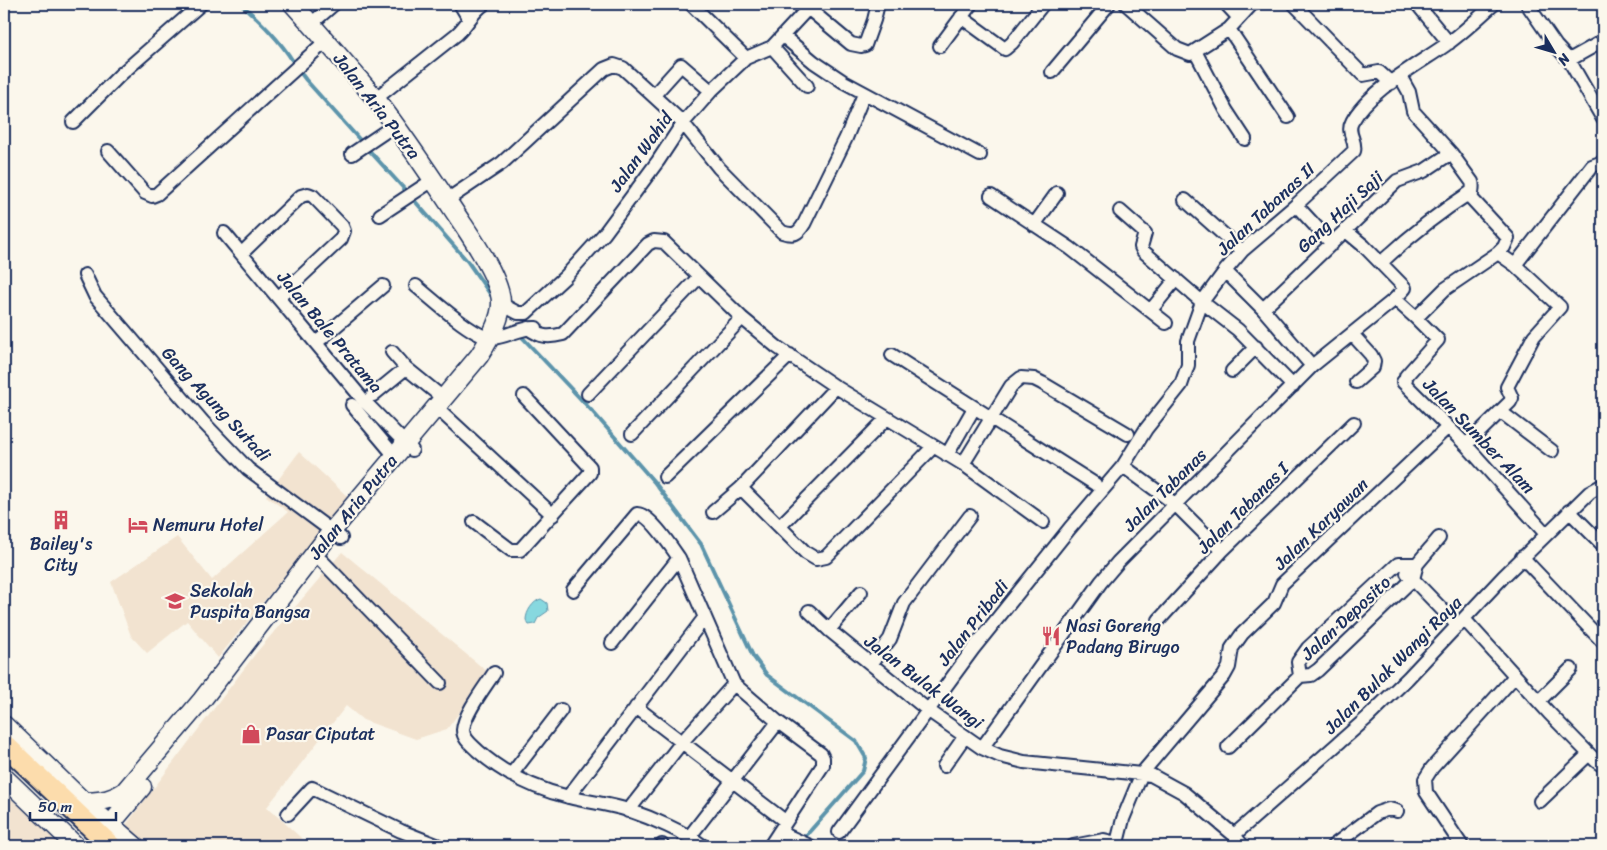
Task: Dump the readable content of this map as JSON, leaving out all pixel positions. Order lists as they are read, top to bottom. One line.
{"streets":{"main road":["Jalan Aria Putra"],"street":["Jalan Wahid","Jalan Tabanas II","Gang Haji Saji","Jalan Bale Pratama","Gang Agung Sutadi","Jalan Sumber Alam","Jalan Tabanas","Jalan Tabanas I","Jalan Karyawan","Jalan Deposito","Jalan Pribadi","Jalan Bulak Wangi Raya","Jalan Bulak Wangi"]},"crossings":[["Jalan Aria Putra","Jalan Wahid"],["Jalan Aria Putra","Jalan Bale Pratama"],["Jalan Aria Putra","Gang Agung Sutadi"],["Jalan Tabanas II","Jalan Pribadi"],["Gang Haji Saji","Jalan Tabanas"],["Jalan Sumber Alam","Jalan Tabanas"],["Jalan Sumber Alam","Jalan Karyawan"],["Jalan Sumber Alam","Jalan Bulak Wangi Raya"],["Jalan Tabanas","Jalan Bulak Wangi"],["Jalan Karyawan","Jalan Bulak Wangi"],["Jalan Deposito","Jalan Bulak Wangi Raya"],["Jalan Pribadi","Jalan Bulak Wangi"],["Jalan Bulak Wangi Raya","Jalan Bulak Wangi"]],"places":{"building":["Bailey's City"],"hotel":["Nemuru Hotel"],"school or university":["Sekolah Puspita Bangsa"],"restaurant":["Nasi Goreng Padang Birugo"],"shop":["Pasar Ciputat"]},"scale_bar":"50 m","north":"bottom right"}
